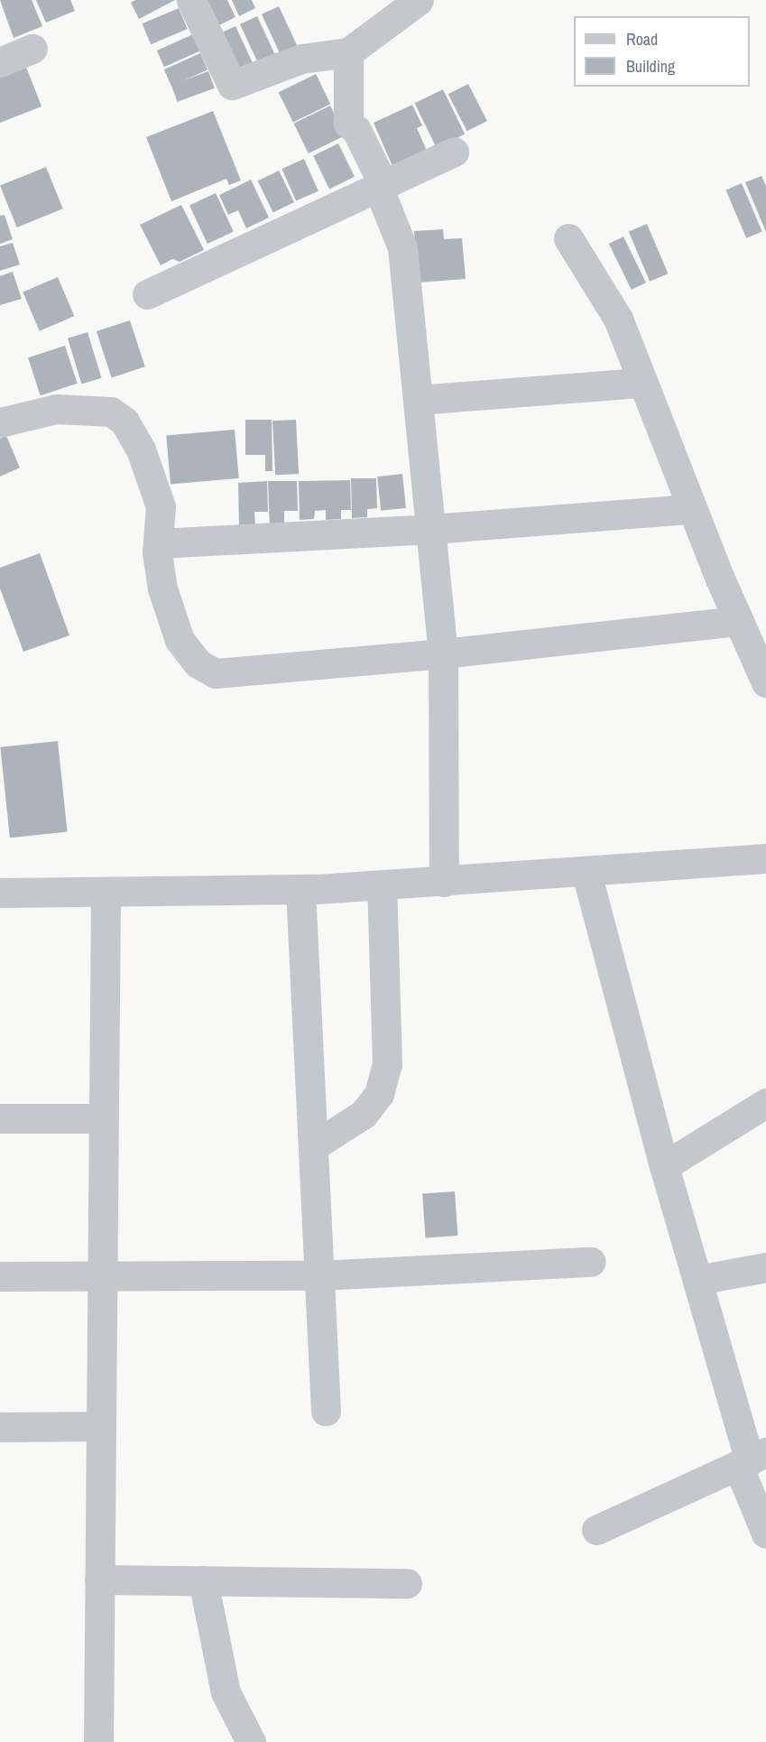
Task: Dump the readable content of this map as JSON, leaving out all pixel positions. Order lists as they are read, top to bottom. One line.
{"legend":["Road","Building"]}
